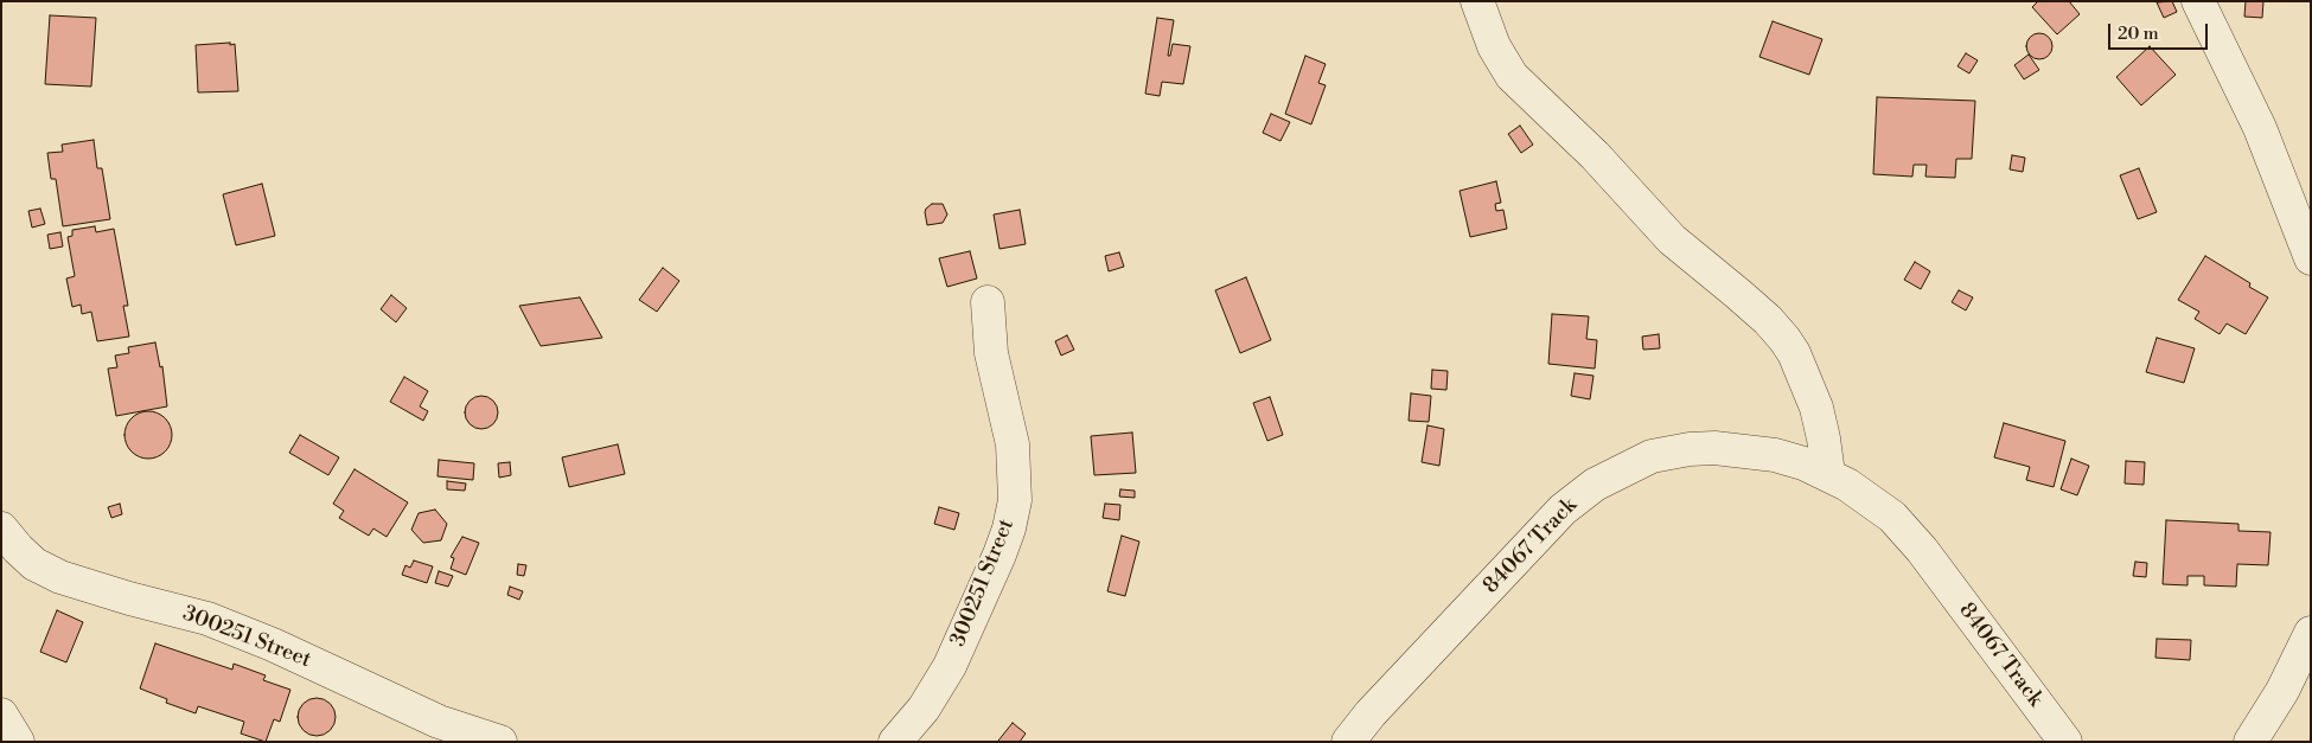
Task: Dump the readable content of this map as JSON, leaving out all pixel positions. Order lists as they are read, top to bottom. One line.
{"streets":{"street":["84067 Track","300251 Street"]},"scale_bar":"20 m"}
